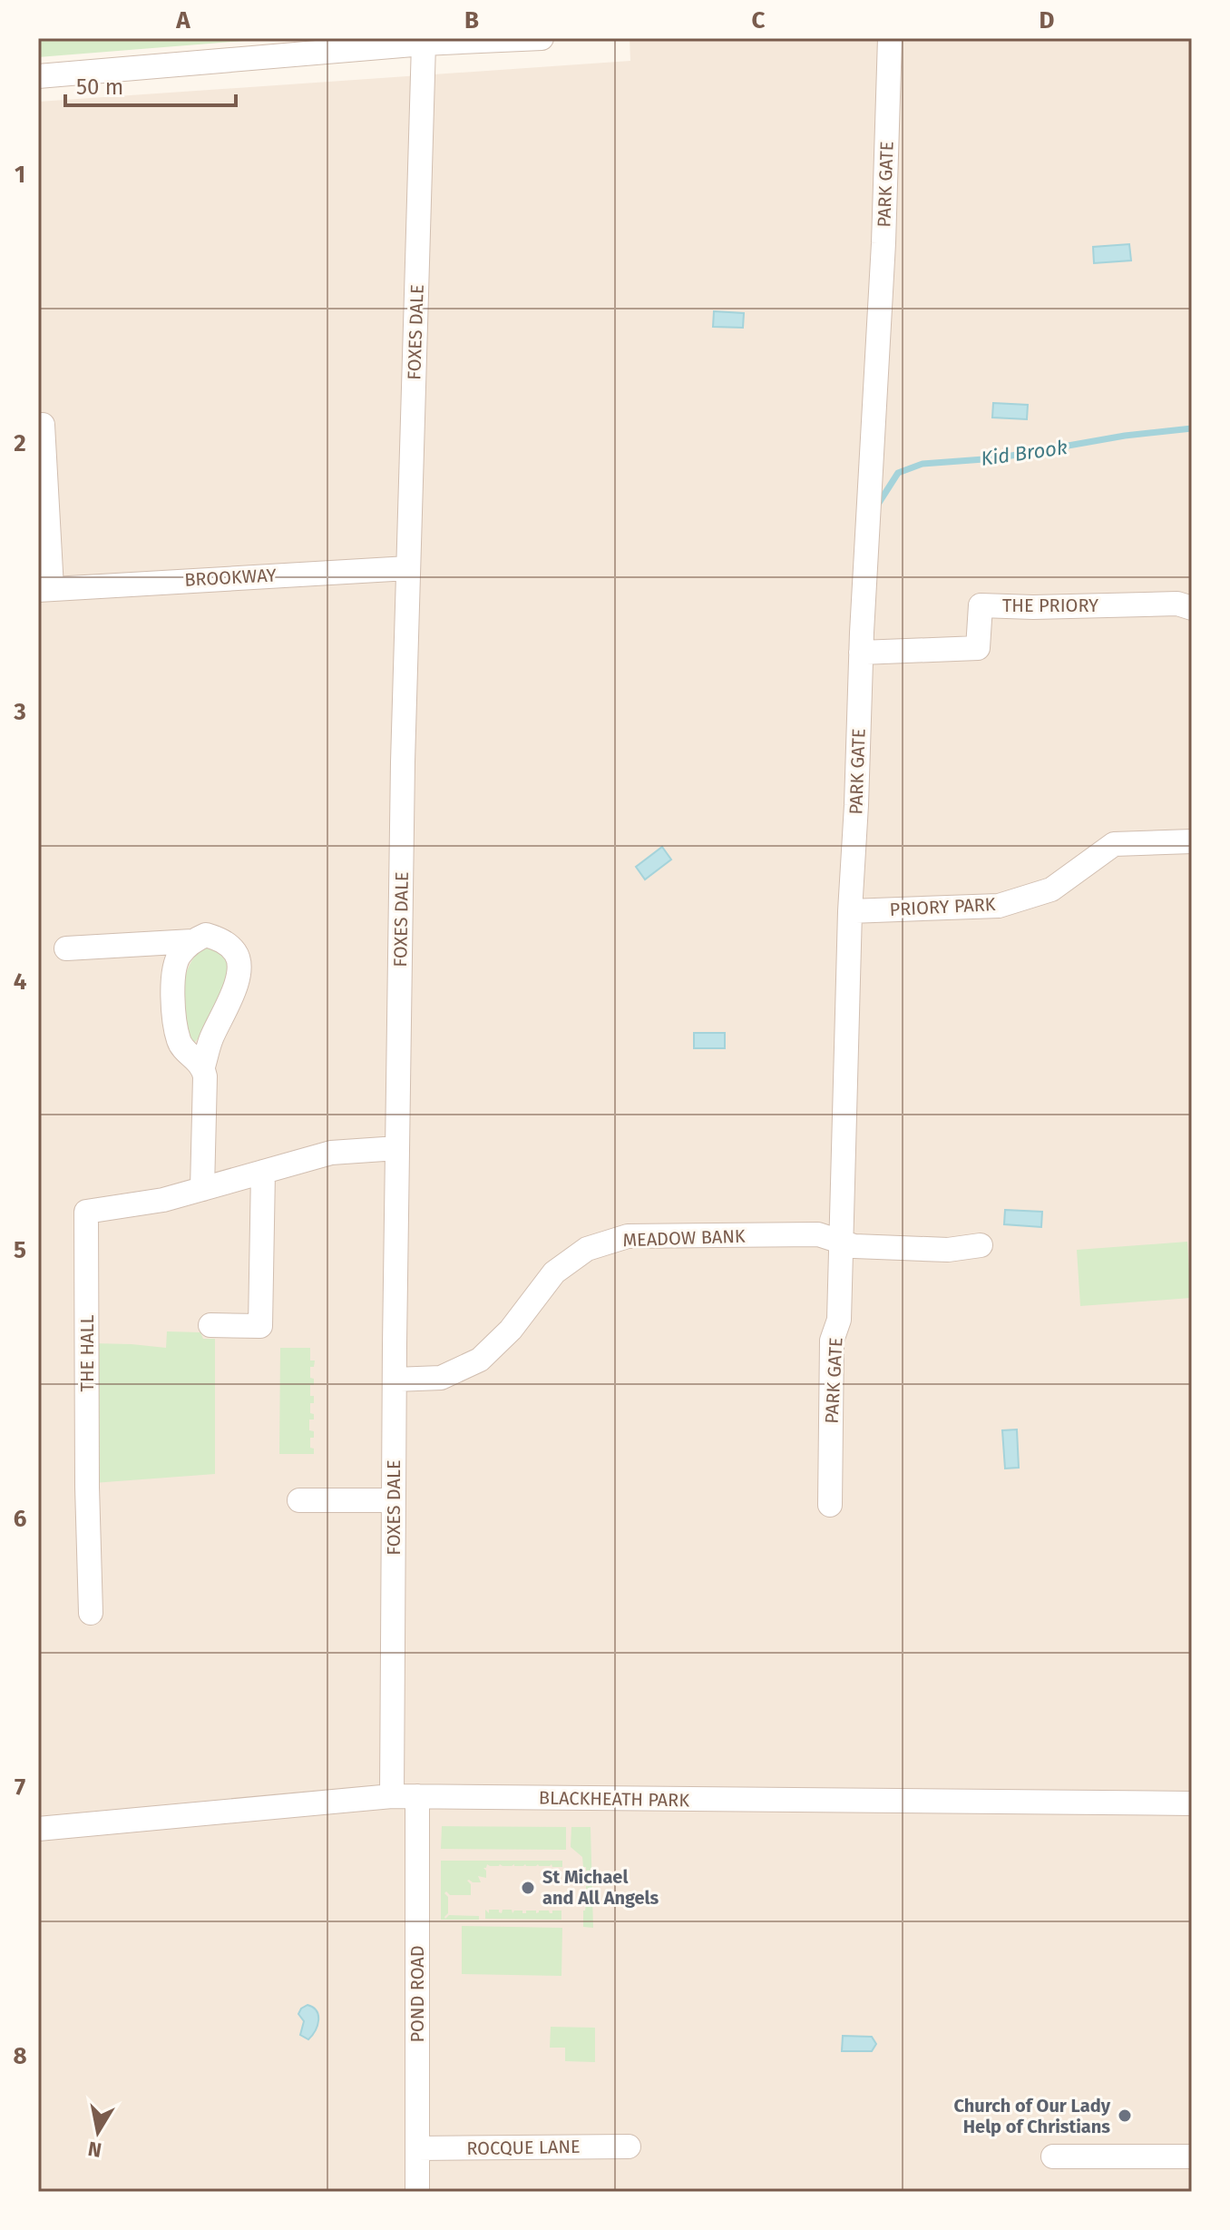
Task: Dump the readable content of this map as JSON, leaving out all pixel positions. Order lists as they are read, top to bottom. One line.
{"streets":{"street":["PARK GATE","FOXES DALE","BROOKWAY","THE PRIORY","PRIORY PARK","MEADOW BANK","THE HALL","BLACKHEATH PARK","POND ROAD","ROCQUE LANE"]},"crossings":[["PARK GATE","THE PRIORY"],["PARK GATE","PRIORY PARK"],["PARK GATE","MEADOW BANK"],["FOXES DALE","BROOKWAY"],["FOXES DALE","MEADOW BANK"],["FOXES DALE","THE HALL"],["FOXES DALE","BLACKHEATH PARK"],["BLACKHEATH PARK","POND ROAD"],["POND ROAD","ROCQUE LANE"]],"water":["Kid Brook"],"places":["St Michael and All Angels","Church of Our Lady Help of Christians"],"scale_bar":"50 m","north":"bottom","grid":{"columns":["A","B","C","D"],"rows":["1","2","3","4","5","6","7","8"]}}
